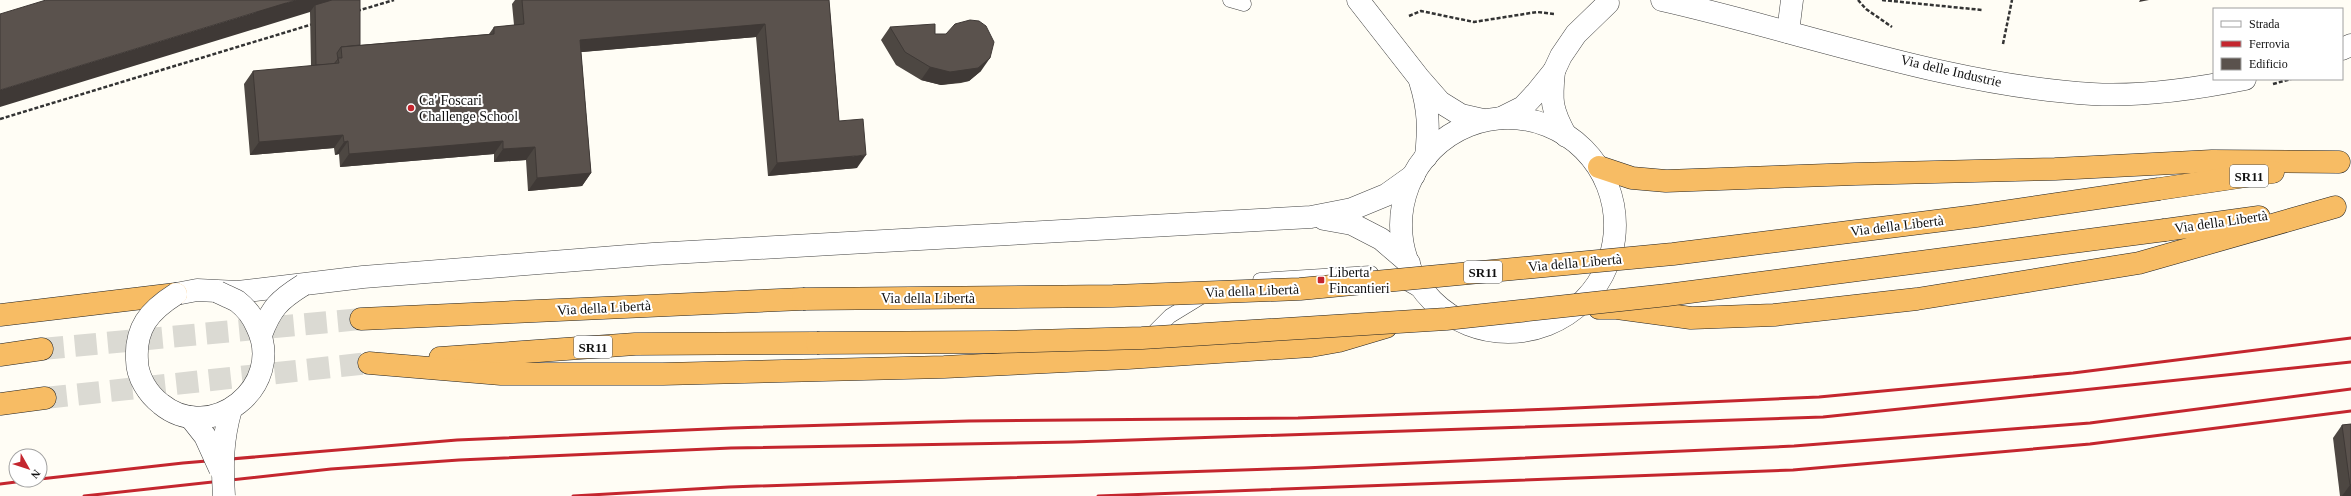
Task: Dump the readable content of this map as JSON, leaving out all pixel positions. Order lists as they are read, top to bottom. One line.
{"streets":{"highway":["SR11","Via della Libertà"],"street":["Via delle Industrie"]},"places":{"other":["Ca' Foscari Challenge School"],"transit":["Liberta' Fincantieri"]},"legend":["Strada","Ferrovia","Edificio"],"north":"bottom right"}
